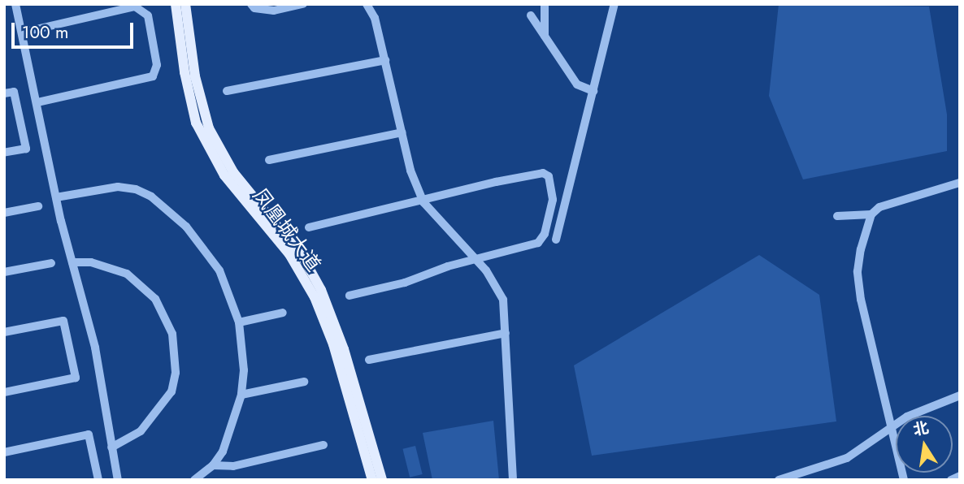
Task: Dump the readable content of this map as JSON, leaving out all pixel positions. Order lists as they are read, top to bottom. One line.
{"streets":{"main road":["凤凰城大道"]},"scale_bar":"100 m","north":"top"}
